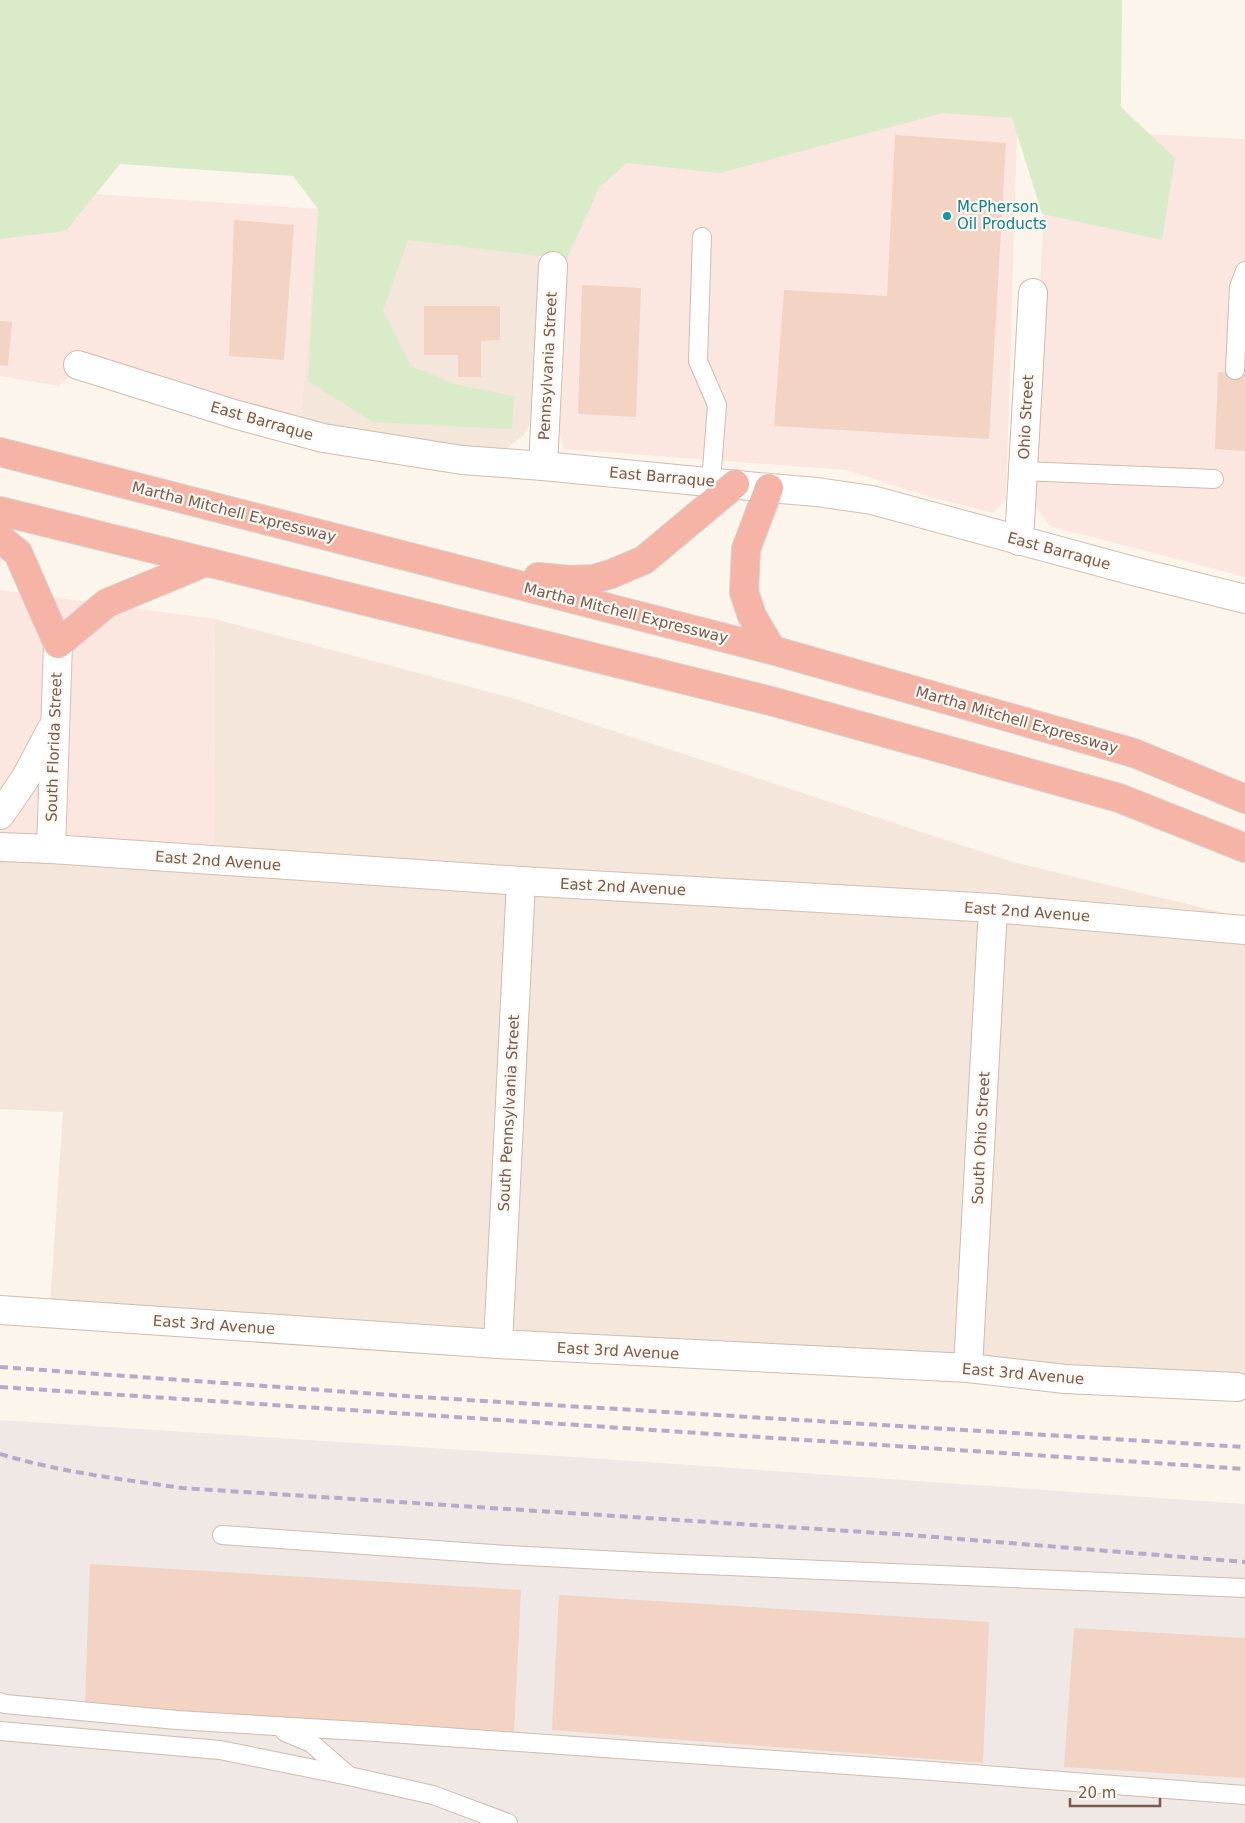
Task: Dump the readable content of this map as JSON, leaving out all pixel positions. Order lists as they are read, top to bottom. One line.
{"streets":{"highway":["Martha Mitchell Expressway"],"street":["Pennsylvania Street","Ohio Street","East Barraque","South Florida Street","East 2nd Avenue","South Pennsylvania Street","South Ohio Street","East 3rd Avenue"]},"crossings":[["Pennsylvania Street","East Barraque"],["Ohio Street","East Barraque"],["South Florida Street","East 2nd Avenue"],["East 2nd Avenue","South Pennsylvania Street"],["East 2nd Avenue","South Ohio Street"],["South Pennsylvania Street","East 3rd Avenue"],["South Ohio Street","East 3rd Avenue"]],"places":["McPherson Oil Products"],"scale_bar":"20 m"}
